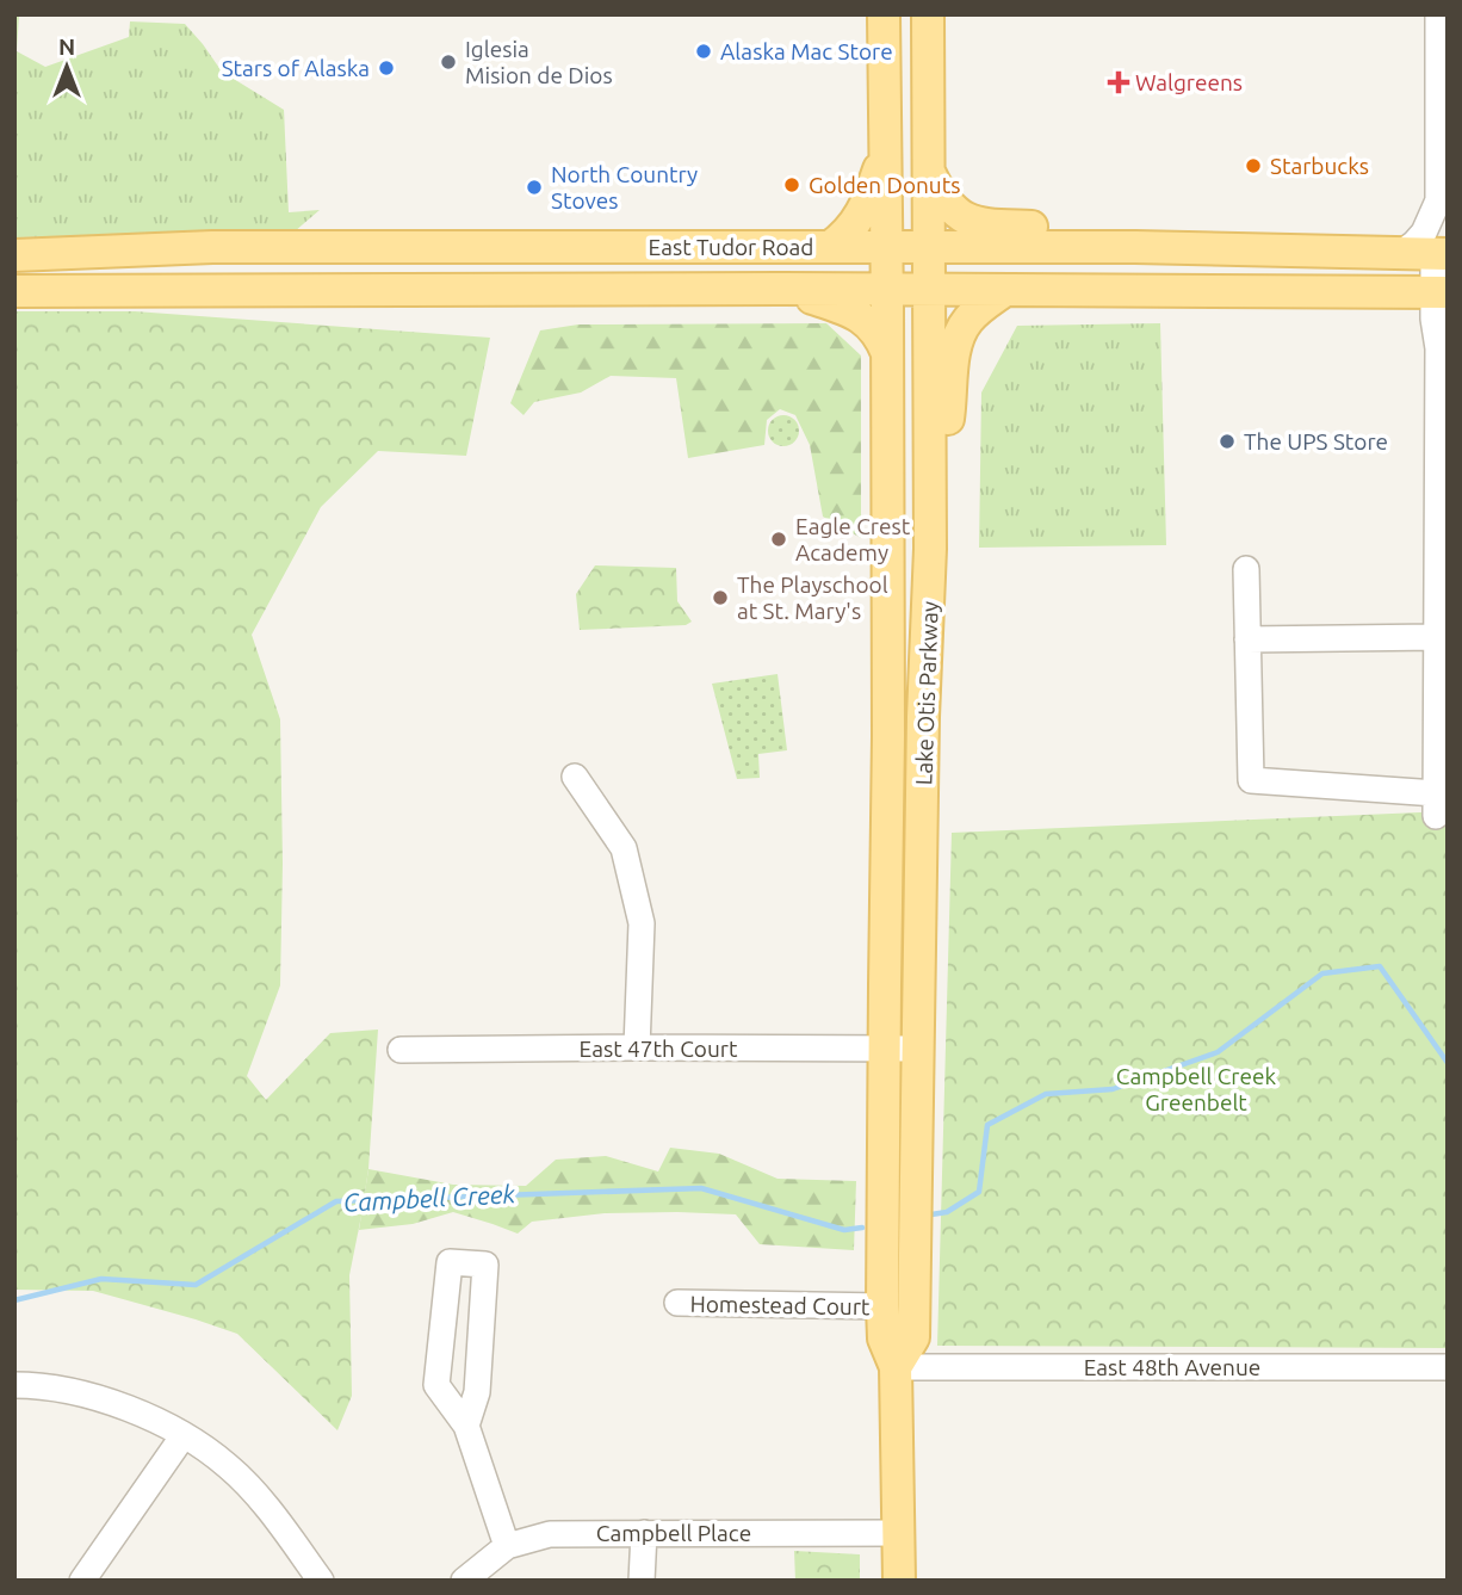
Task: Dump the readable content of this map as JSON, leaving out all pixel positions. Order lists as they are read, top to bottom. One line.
{"streets":{"main road":["East Tudor Road","Lake Otis Parkway"],"street":["East 47th Court","Homestead Court","East 48th Avenue","Campbell Place"]},"crossings":[["East Tudor Road","Lake Otis Parkway"],["Lake Otis Parkway","East 47th Court"],["Lake Otis Parkway","Homestead Court"],["Lake Otis Parkway","East 48th Avenue"],["Lake Otis Parkway","Campbell Place"]],"water":["Campbell Creek"],"parks":["Campbell Creek Greenbelt"],"places":{"other":["Alaska Mac Store","Iglesia Mision de Dios","Stars of Alaska","Starbucks","Golden Donuts","North Country Stoves","The UPS Store","Eagle Crest Academy","The Playschool at St. Mary's"],"health":["Walgreens"]},"north":"top"}
